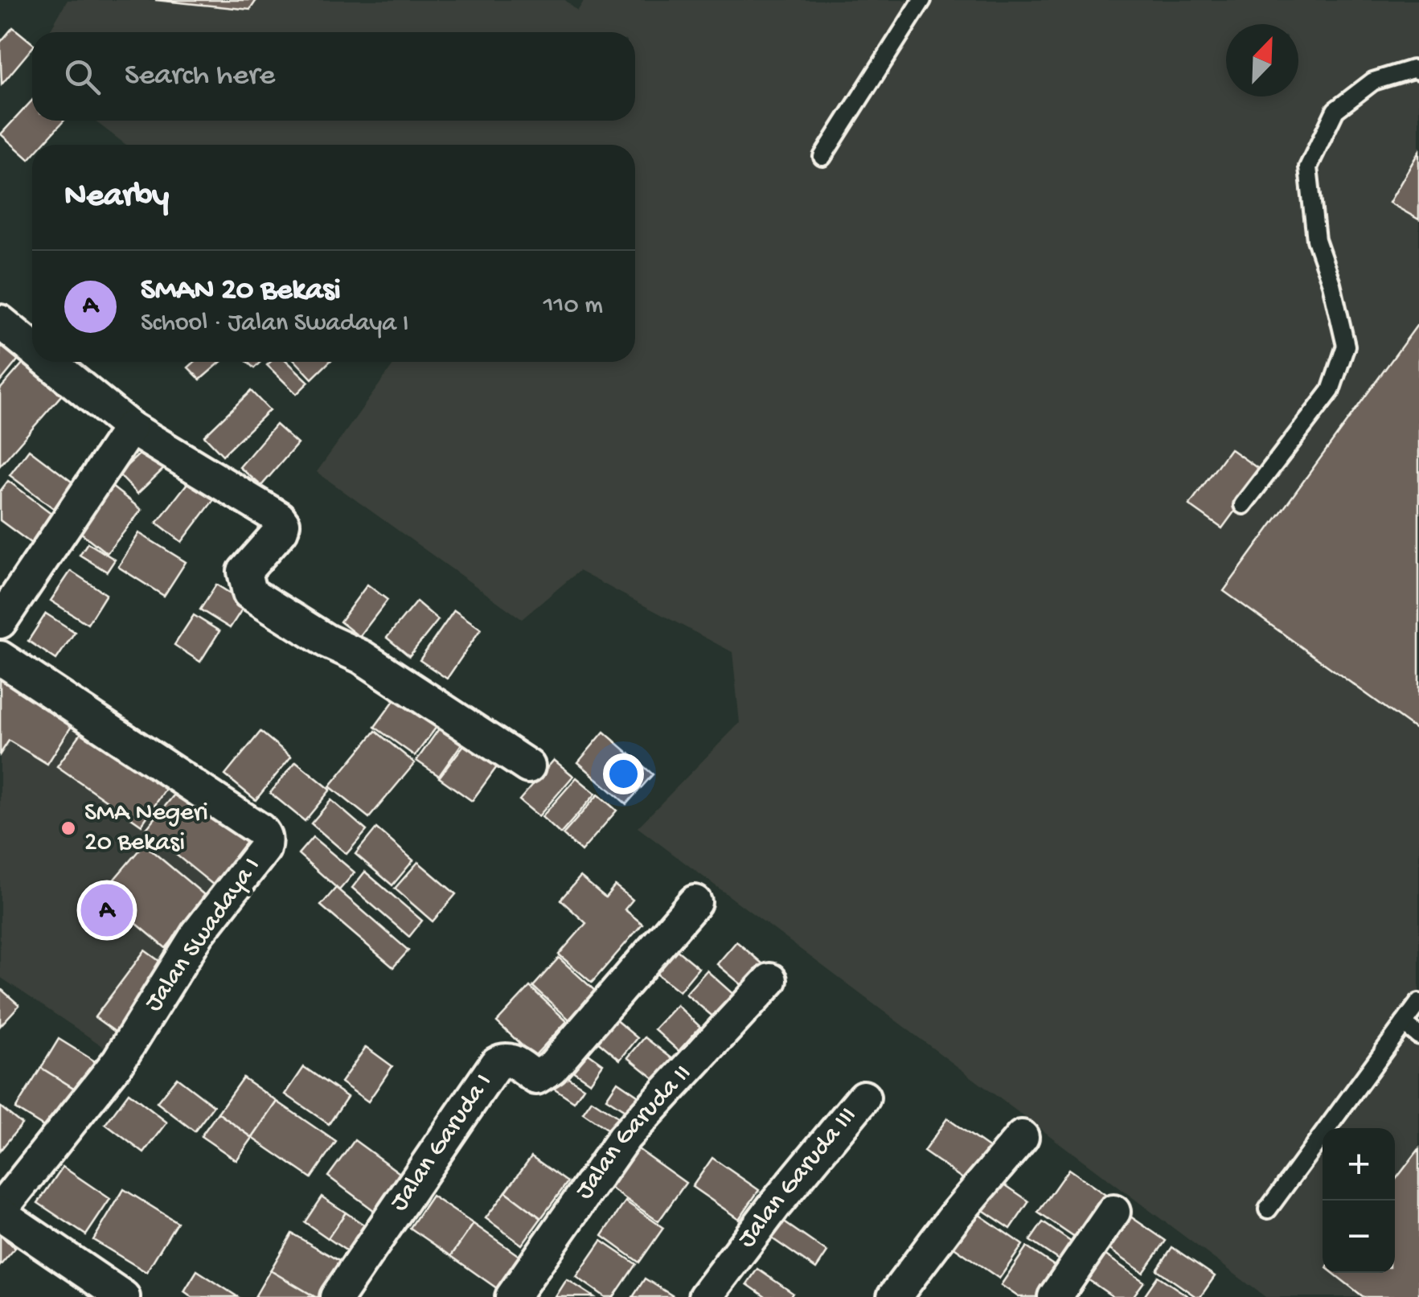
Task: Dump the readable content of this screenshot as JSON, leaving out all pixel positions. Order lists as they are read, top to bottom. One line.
{"streets":{"street":["Jalan Swadaya I","Jalan Garuda II","Jalan Garuda I","Jalan Garuda III"]},"places":["SMA Negeri 20 Bekasi"],"north":"top right","page":{"search":"Search here","heading":"Nearby","list":[{"mark":"A","name":"SMAN 20 Bekasi","note":"School · Jalan Swadaya I","value":"110 m"}],"pins":"A","map_buttons":["+","−"]}}
